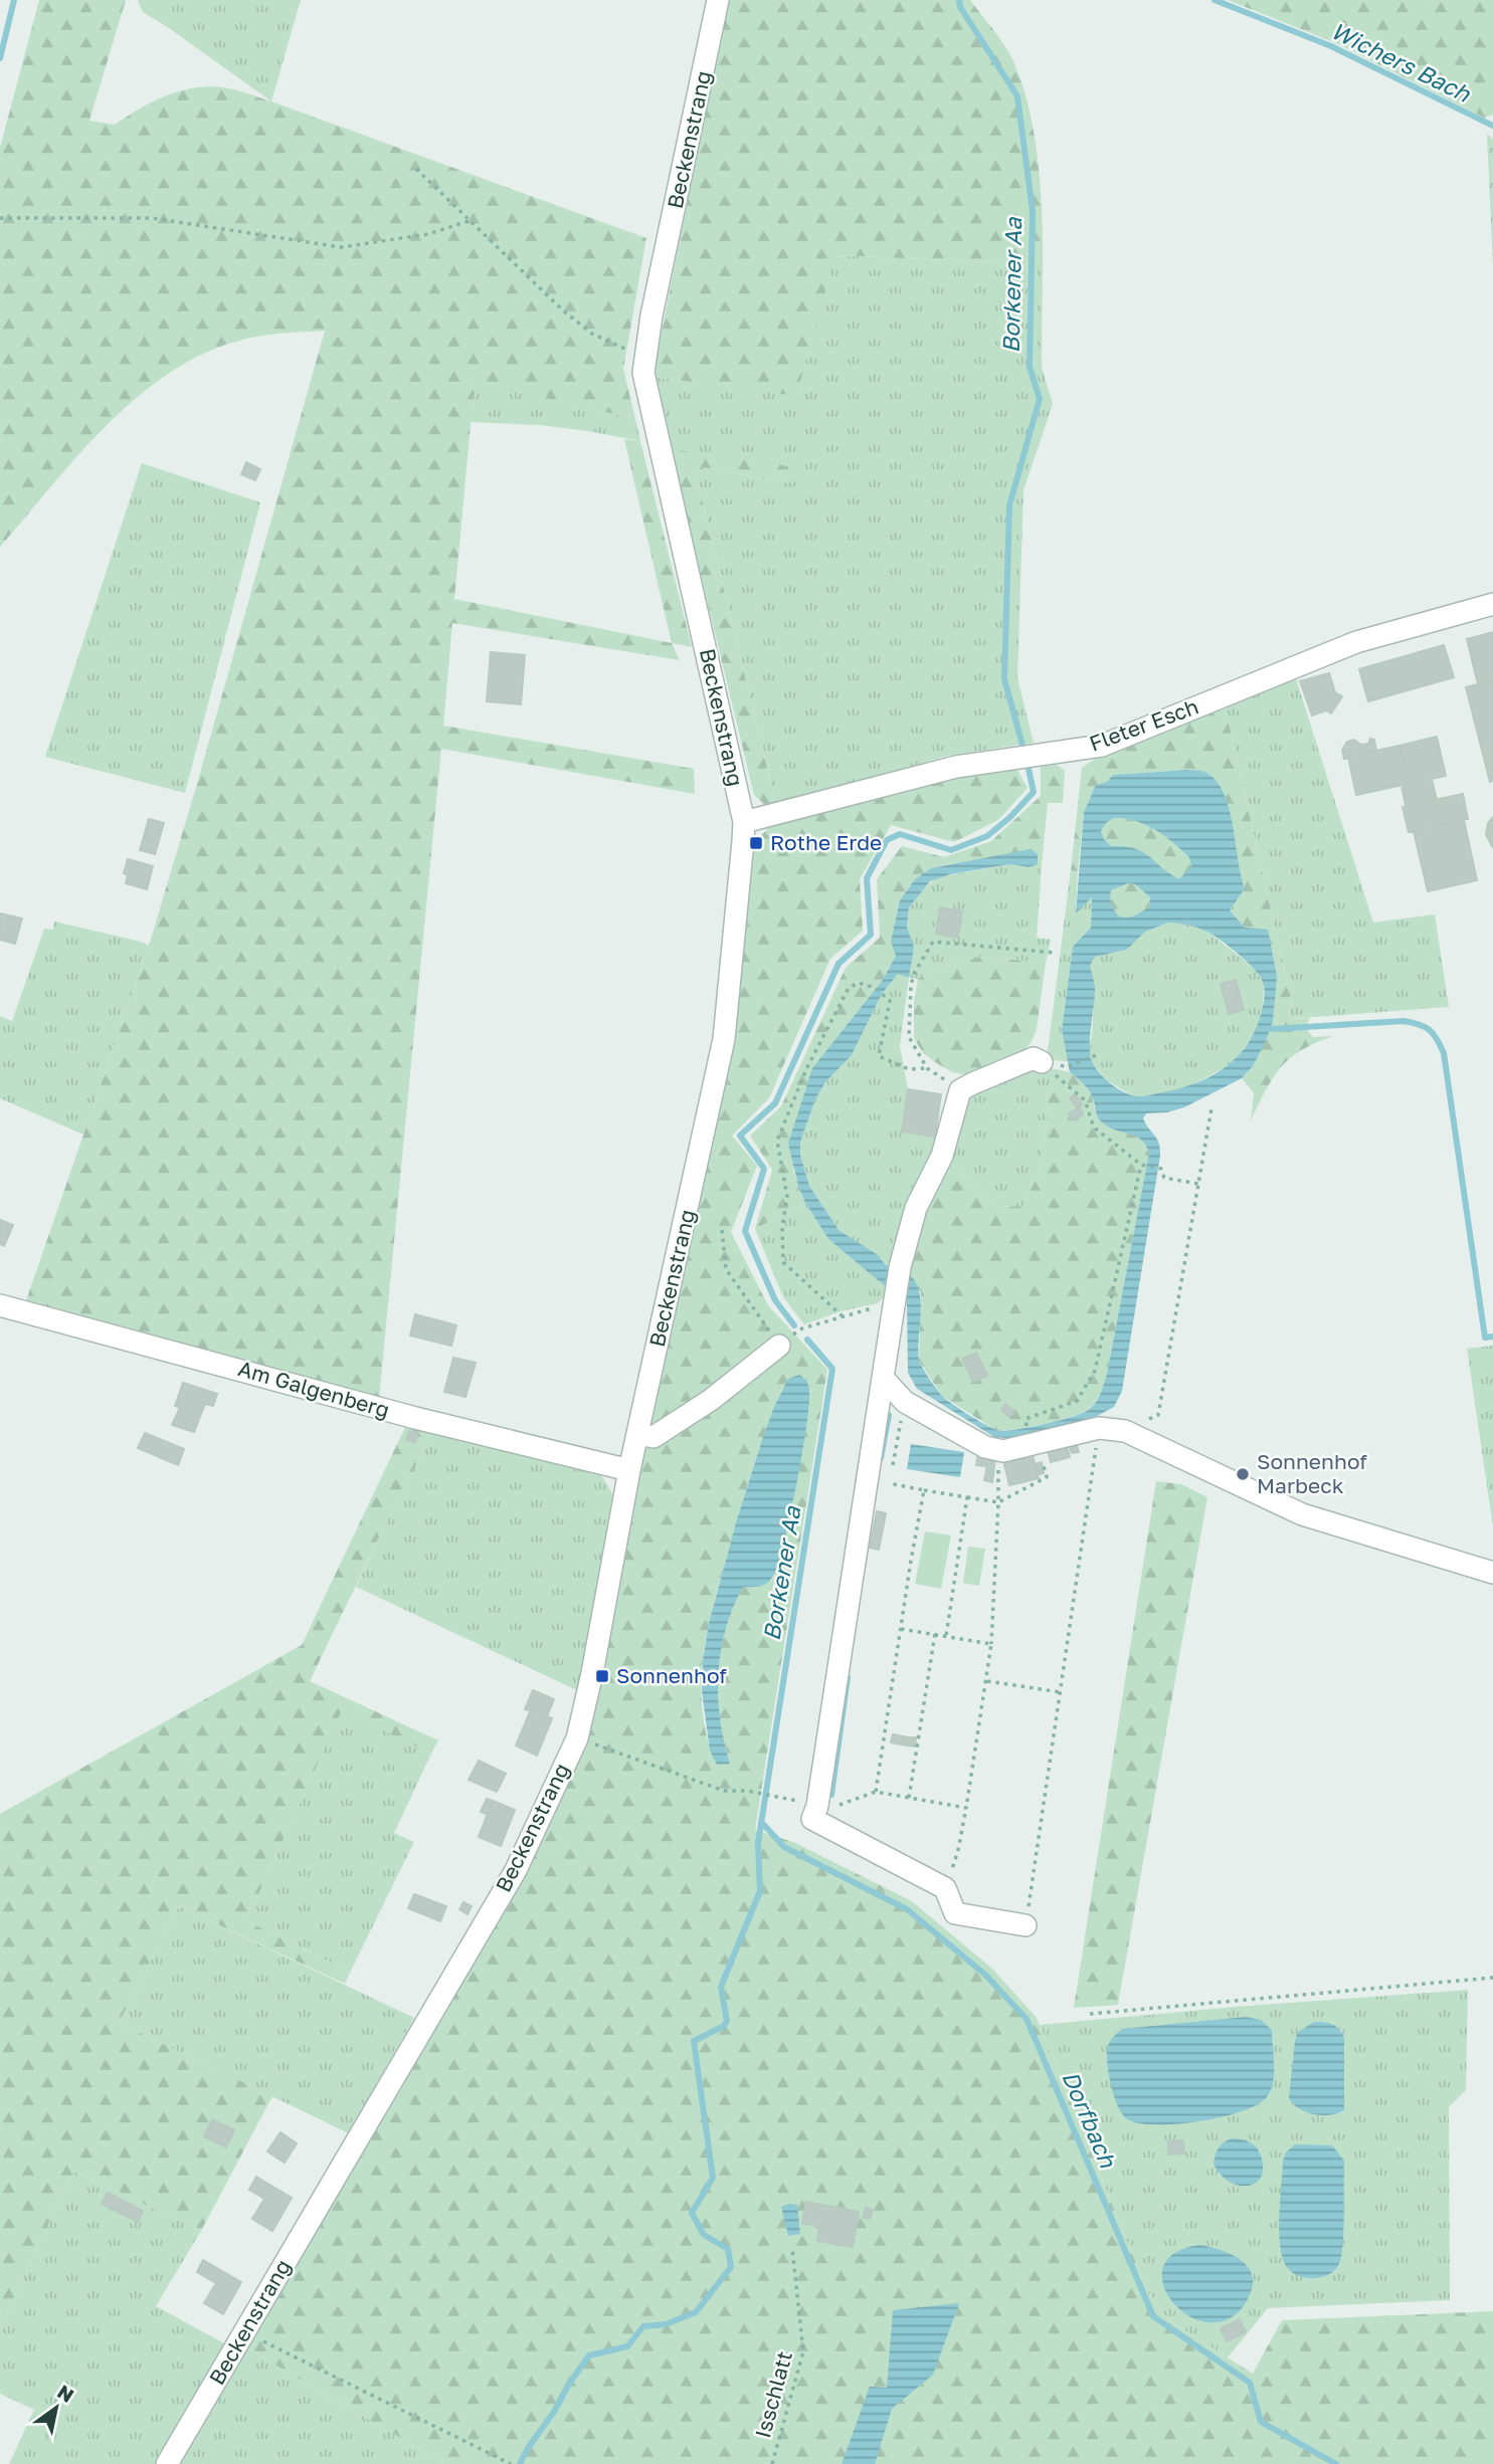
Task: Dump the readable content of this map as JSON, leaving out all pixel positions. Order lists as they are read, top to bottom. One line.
{"streets":{"street":["Beckenstrang","Fleter Esch","Am Galgenberg"],"path":["Isschlatt"]},"crossings":[["Beckenstrang","Fleter Esch"],["Beckenstrang","Am Galgenberg"]],"water":["Wichers Bach","Borkener Aa","Dorfbach"],"places":{"transit":["Rothe Erde","Sonnenhof"],"other":["Sonnenhof Marbeck"]},"north":"top right"}
